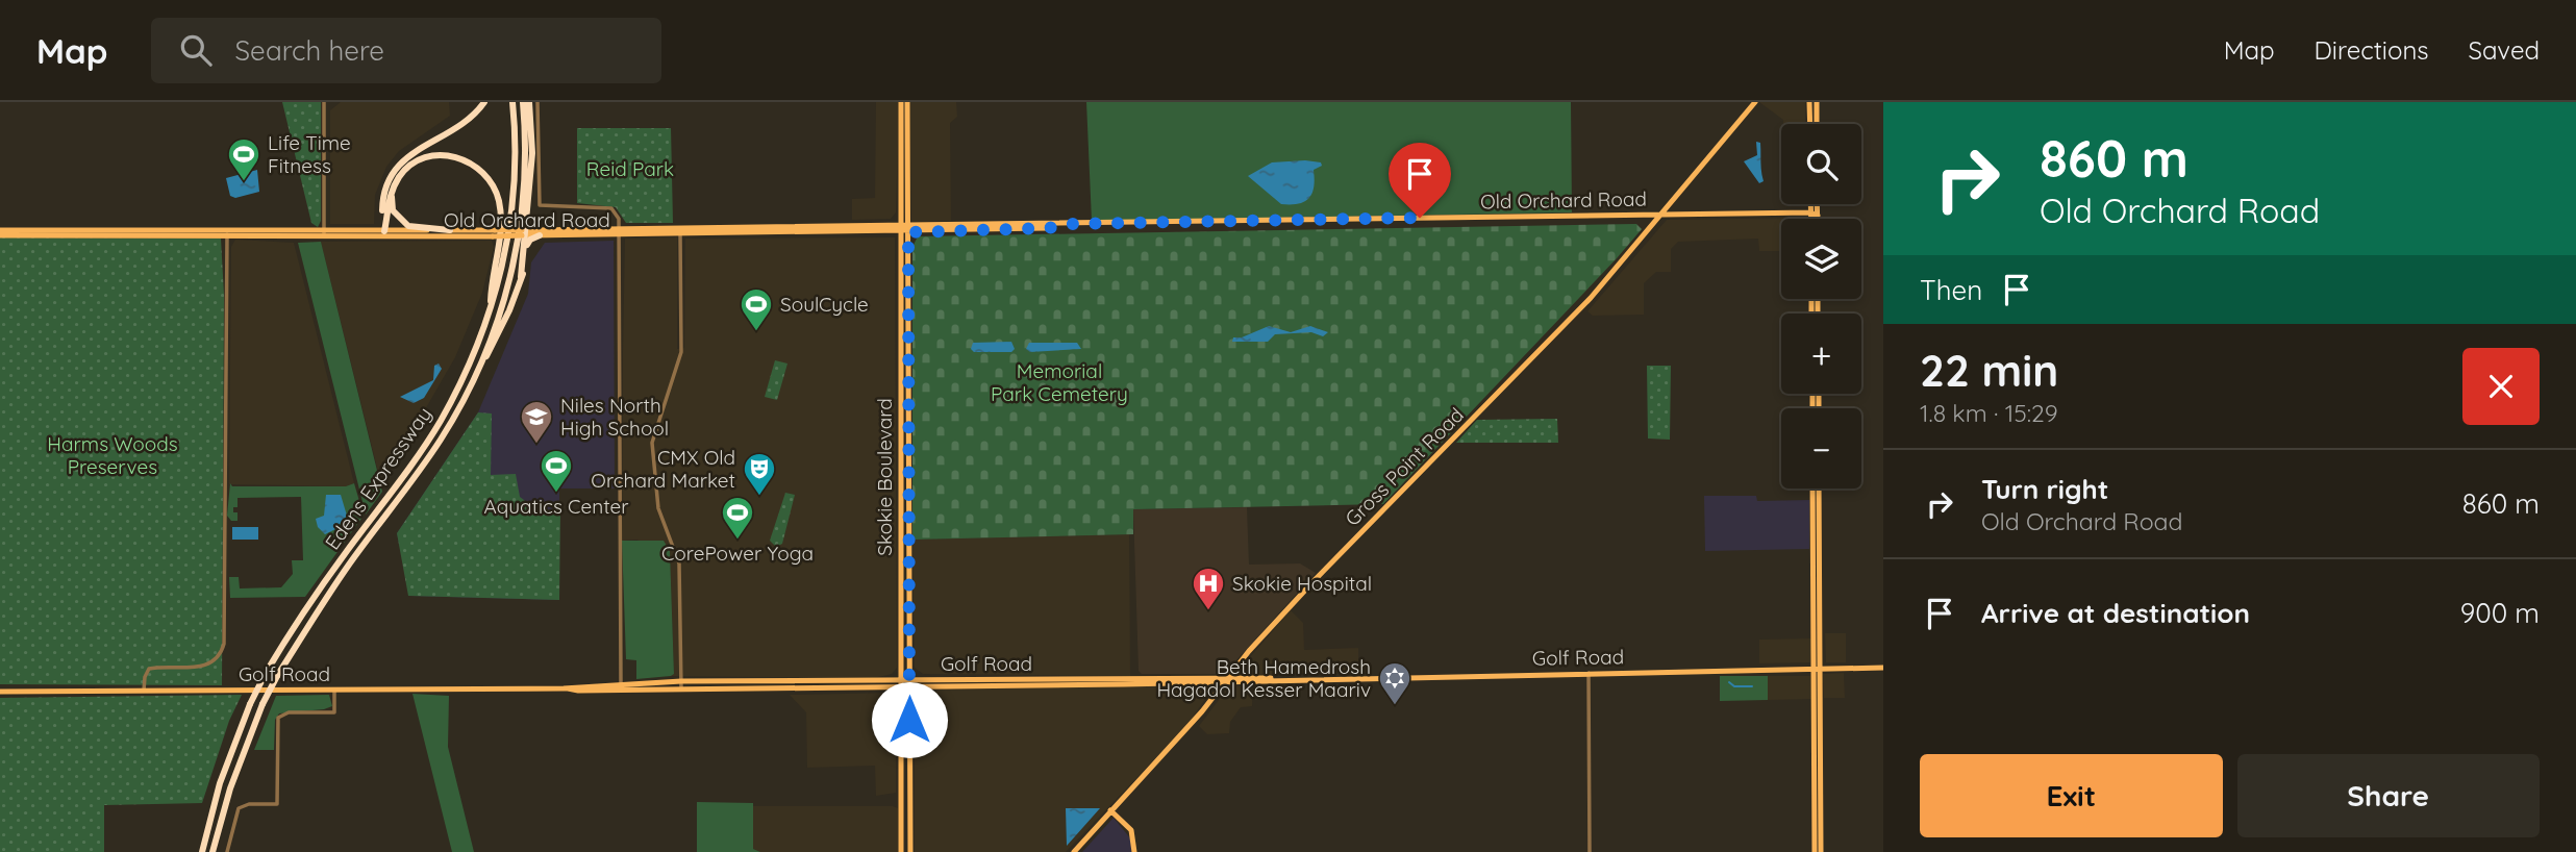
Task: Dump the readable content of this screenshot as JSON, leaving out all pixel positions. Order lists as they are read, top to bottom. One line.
{"streets":{"highway":["Edens Expressway"],"main road":["Old Orchard Road","Gross Point Road","Skokie Boulevard","Golf Road"]},"crossings":[["Old Orchard Road","Gross Point Road"],["Old Orchard Road","Skokie Boulevard"],["Gross Point Road","Golf Road"],["Skokie Boulevard","Golf Road"]],"parks":["Reid Park","Memorial Park Cemetery","Harms Woods Preserves"],"places":{"sports":["Life Time Fitness","SoulCycle","Aquatics Center","CorePower Yoga"],"school or university":["Niles North High School"],"theatre":["CMX Old Orchard Market"],"hospital":["Skokie Hospital"],"synagogue":["Beth Hamedrosh Hagadol Kesser Maariv"]},"page":{"header":"Map","search":"Search here","nav":["Map","Directions","Saved"],"turn":["860 m","Old Orchard Road"],"map_buttons":["+","−"],"then":"Then","heading":["22 min","1.8 km · 15:29"],"list":[{"name":"Turn right","note":"Old Orchard Road","value":"860 m"},{"name":"Arrive at destination","value":"900 m"}],"buttons":["Exit","Share"]}}
